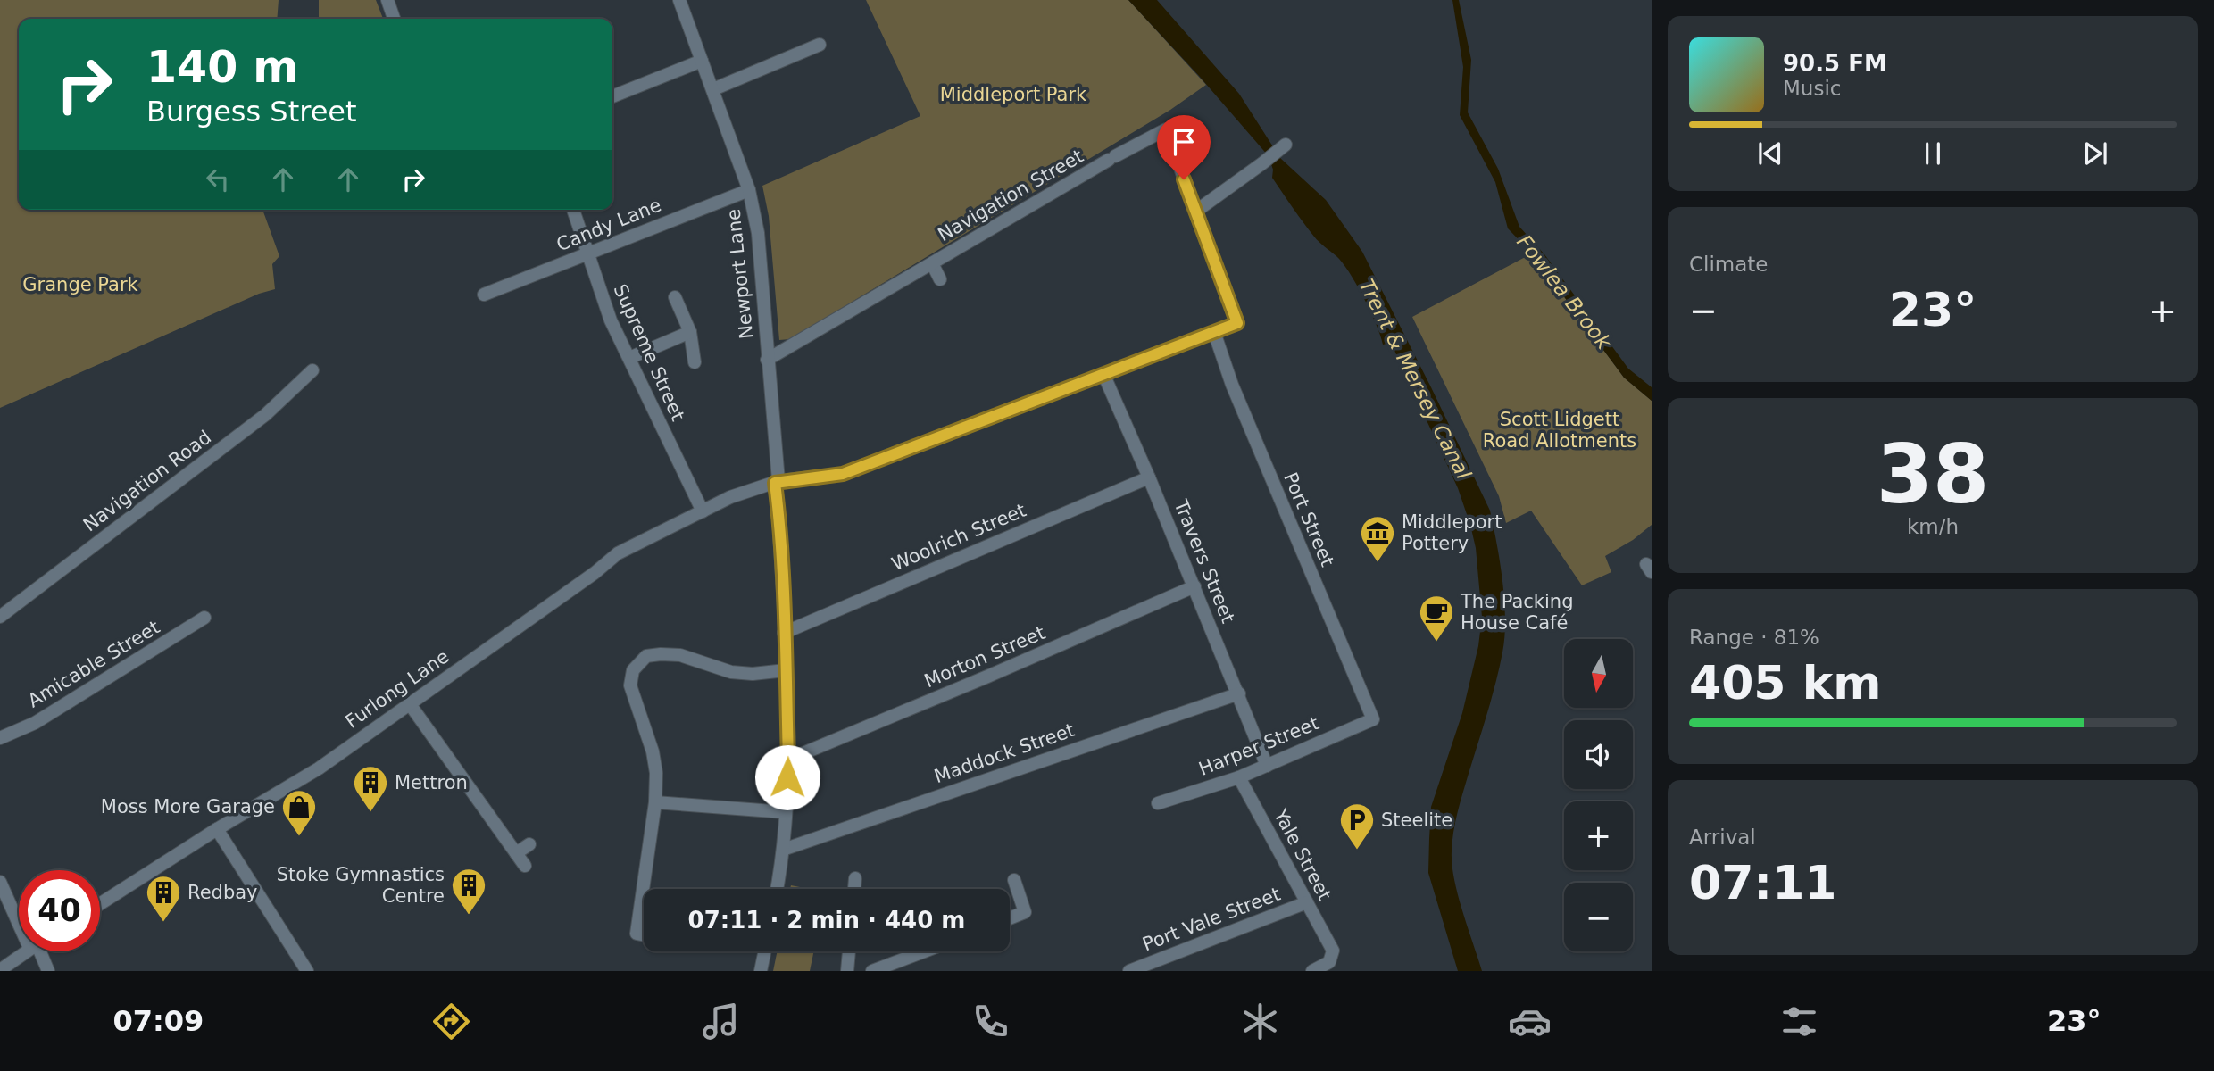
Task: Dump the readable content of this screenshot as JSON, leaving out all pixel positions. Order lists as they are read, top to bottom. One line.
{"streets":{"street":["Navigation Street","Candy Lane","Newport Lane","Supreme Street","Navigation Road","Port Street","Woolrich Street","Travers Street","Morton Street","Amicable Street","Furlong Lane","Harper Street","Maddock Street","Yale Street","Port Vale Street"]},"crossings":[["Navigation Street","Newport Lane"],["Navigation Street","Furlong Lane"],["Candy Lane","Newport Lane"],["Candy Lane","Supreme Street"],["Newport Lane","Woolrich Street"],["Newport Lane","Morton Street"],["Newport Lane","Furlong Lane"],["Newport Lane","Maddock Street"],["Supreme Street","Furlong Lane"],["Port Street","Furlong Lane"],["Port Street","Harper Street"],["Woolrich Street","Travers Street"],["Travers Street","Morton Street"],["Travers Street","Furlong Lane"],["Travers Street","Harper Street"],["Travers Street","Maddock Street"],["Harper Street","Yale Street"],["Yale Street","Port Vale Street"]],"water":["Fowlea Brook","Trent & Mersey Canal"],"parks":["Middleport Park","Grange Park","Scott Lidgett Road Allotments"],"places":{"museum":["Middleport Pottery"],"cafe":["The Packing House Café"],"building":["Mettron","Stoke Gymnastics Centre","Redbay"],"shop":["Moss More Garage"],"parking":["Steelite"]},"north":"bottom","page":{"turn":["140 m","Burgess Street"],"song":["90.5 FM","Music"],"tile":["Climate",["38","km/h"],["Range · 81%","405 km"],["Arrival","07:11"]],"heat":["−","23°","+"],"map_buttons":["+","−"],"limit":"40","trip":"07:11 · 2 min · 440 m","tabs":["07:09","23°"]}}
